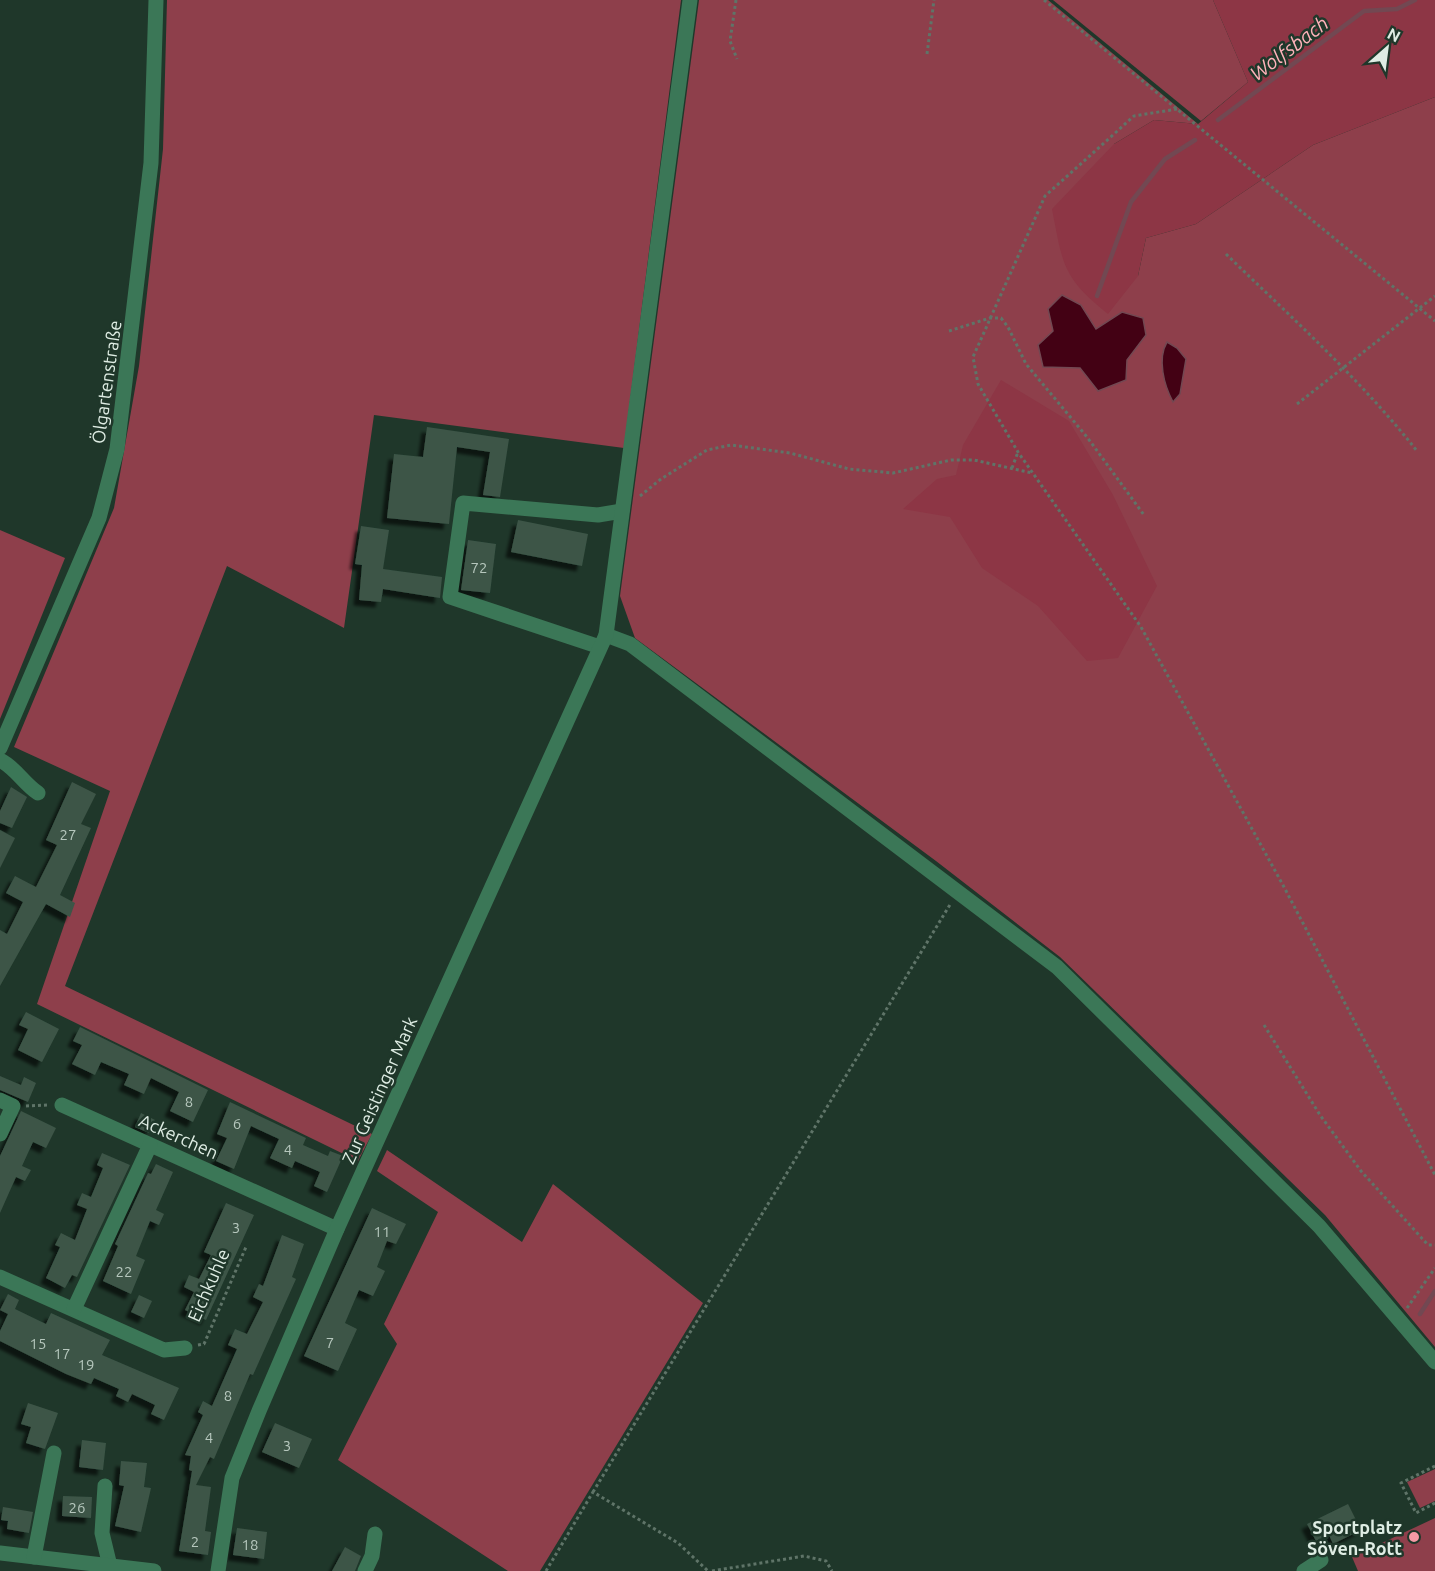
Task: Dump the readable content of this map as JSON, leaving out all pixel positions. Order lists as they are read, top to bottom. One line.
{"streets":{"street":["Ölgartenstraße","Zur Geistinger Mark","Ackerchen"],"path":["Eichkuhle"]},"crossings":[["Zur Geistinger Mark","Ackerchen"]],"water":["Wolfsbach"],"places":["Sportplatz Söven-Rott"],"house_numbers":["72","27","8","6","4","3","11","22","7","15","17","19","8","4","3","26","2","18"],"north":"top right"}
